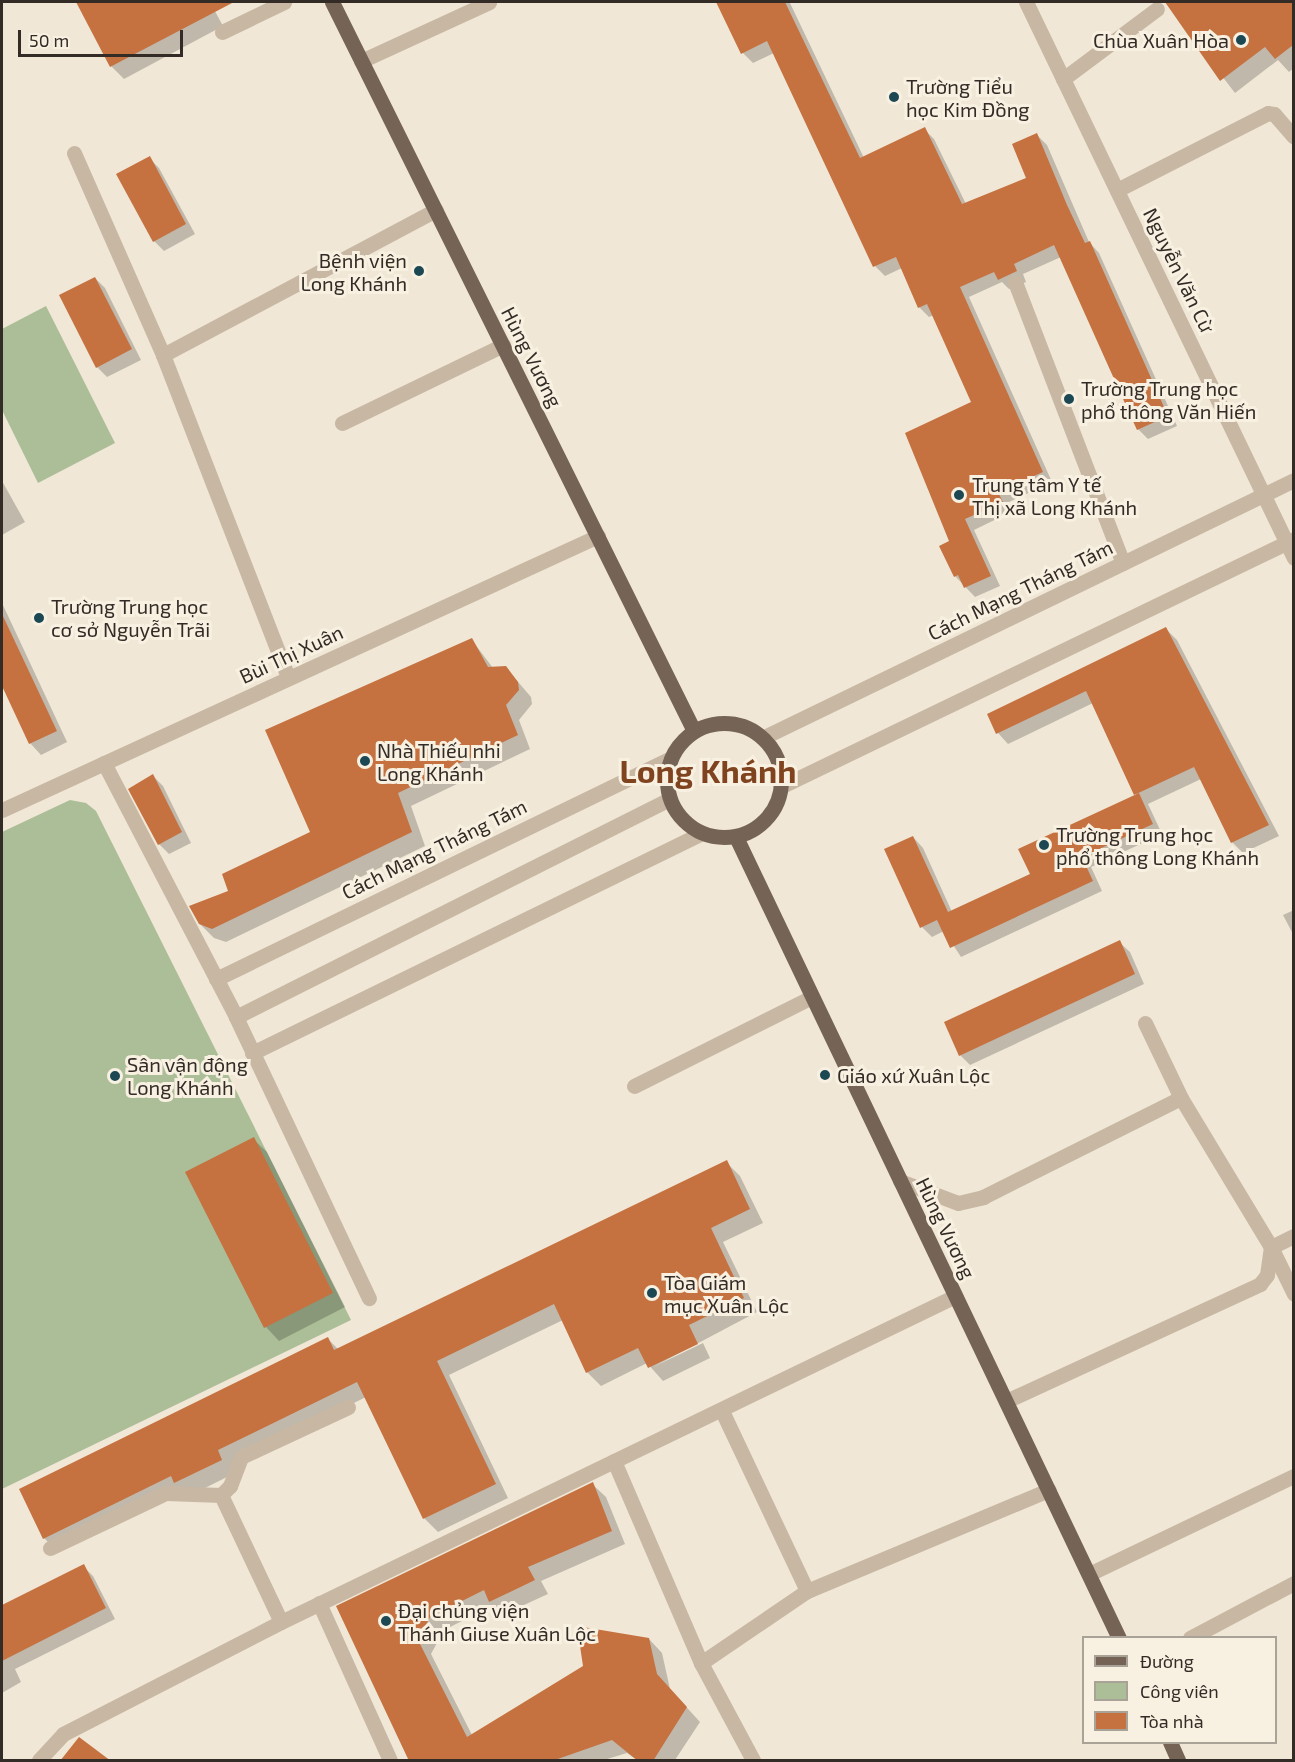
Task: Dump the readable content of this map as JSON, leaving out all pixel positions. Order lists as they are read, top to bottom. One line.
{"streets":{"main road":["Hùng Vương"],"street":["Nguyễn Văn Cừ","Cách Mạng Tháng Tám","Bùi Thị Xuân"]},"crossings":[["Nguyễn Văn Cừ","Cách Mạng Tháng Tám"],["Hùng Vương","Cách Mạng Tháng Tám"],["Hùng Vương","Bùi Thị Xuân"]],"districts":["Long Khánh"],"places":["Chùa Xuân Hòa","Trường Tiểu học Kim Đồng","Bệnh viện Long Khánh","Trường Trung học phổ thông Văn Hiến","Trung tâm Y tế Thị xã Long Khánh","Trường Trung học cơ sở Nguyễn Trãi","Nhà Thiếu nhi Long Khánh","Trường Trung học phổ thông Long Khánh","Giáo xứ Xuân Lộc","Sân vận động Long Khánh","Tòa Giám mục Xuân Lộc","Đại chủng viện Thánh Giuse Xuân Lộc"],"legend":["Đường","Công viên","Tòa nhà"],"scale_bar":"50 m"}
